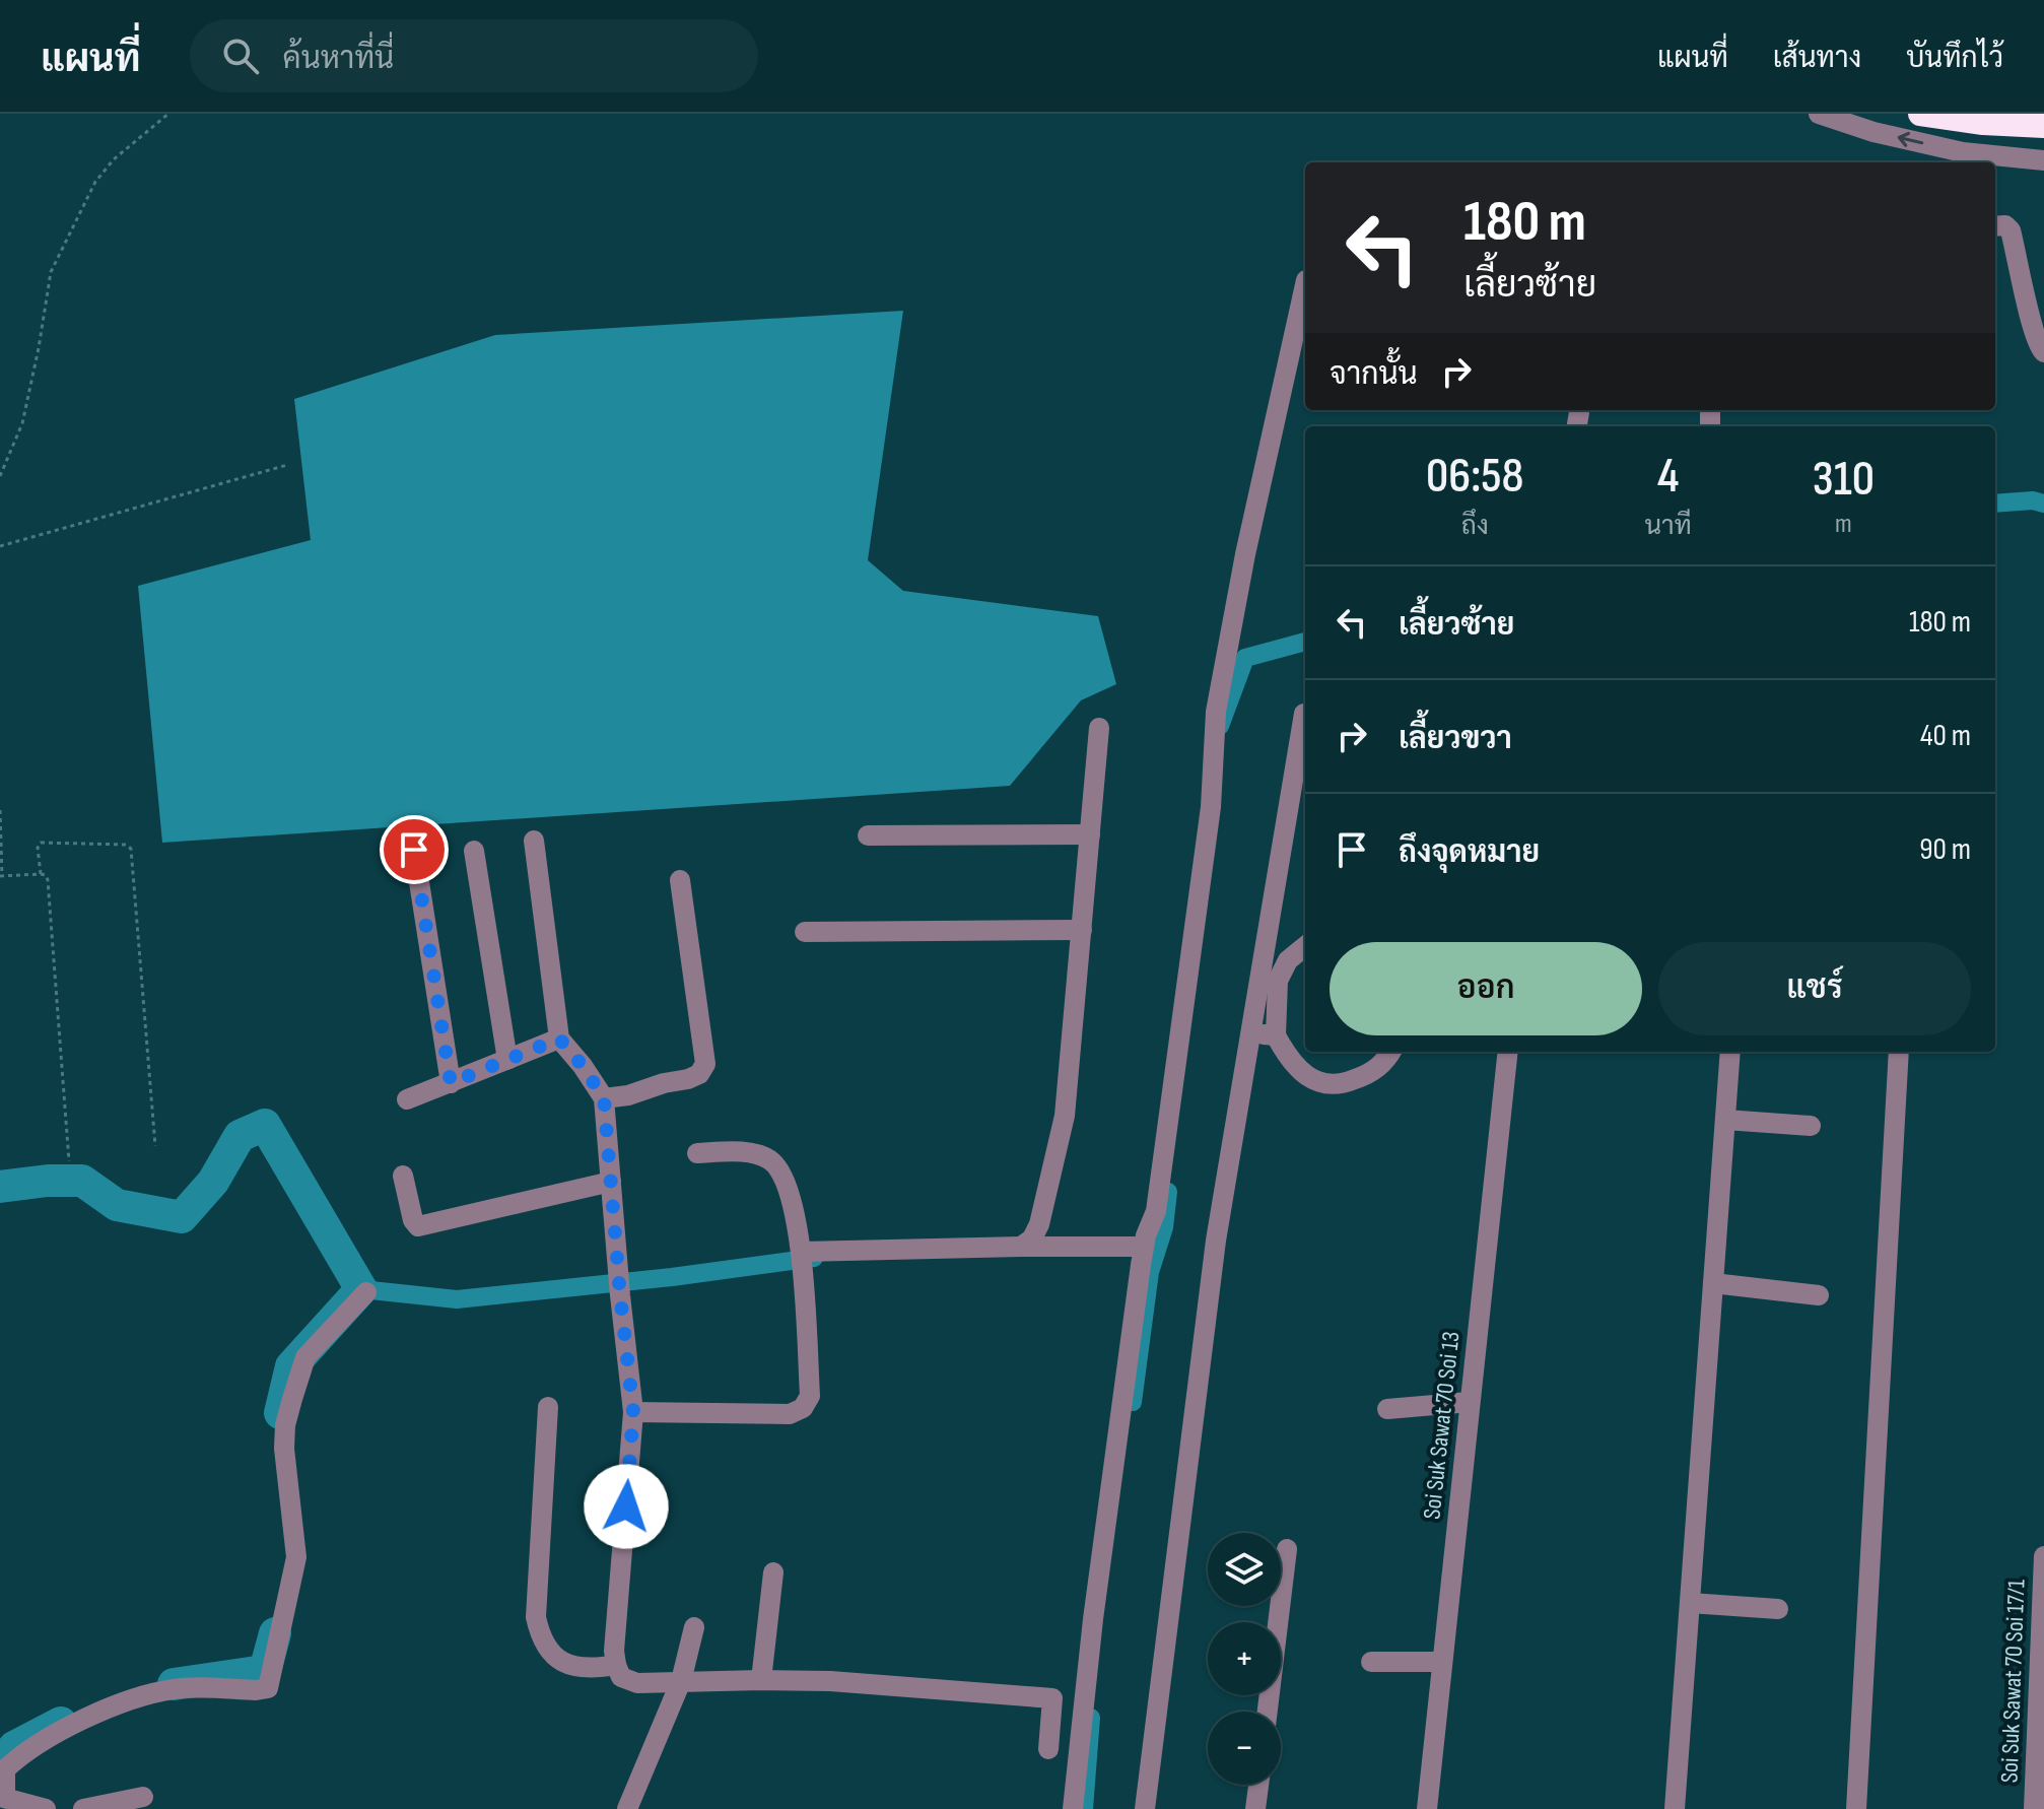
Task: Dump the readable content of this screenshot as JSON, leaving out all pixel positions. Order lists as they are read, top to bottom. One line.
{"streets":{"street":["Soi Suk Sawat 70 Soi 13","Soi Suk Sawat 70 Soi 17/1"]},"page":{"header":"แผนที่","search":"ค้นหาที่นี่","nav":["แผนที่","เส้นทาง","บันทึกไว้"],"turn":["180 m","เลี้ยวซ้าย"],"then":"จากนั้น","eta":["06:58","ถึง","4","นาที","310","m"],"list":[{"name":"เลี้ยวซ้าย","value":"180 m"},{"name":"เลี้ยวขวา","value":"40 m"},{"name":"ถึงจุดหมาย","value":"90 m"}],"buttons":["ออก","แชร์"],"map_buttons":["+","−"]}}
